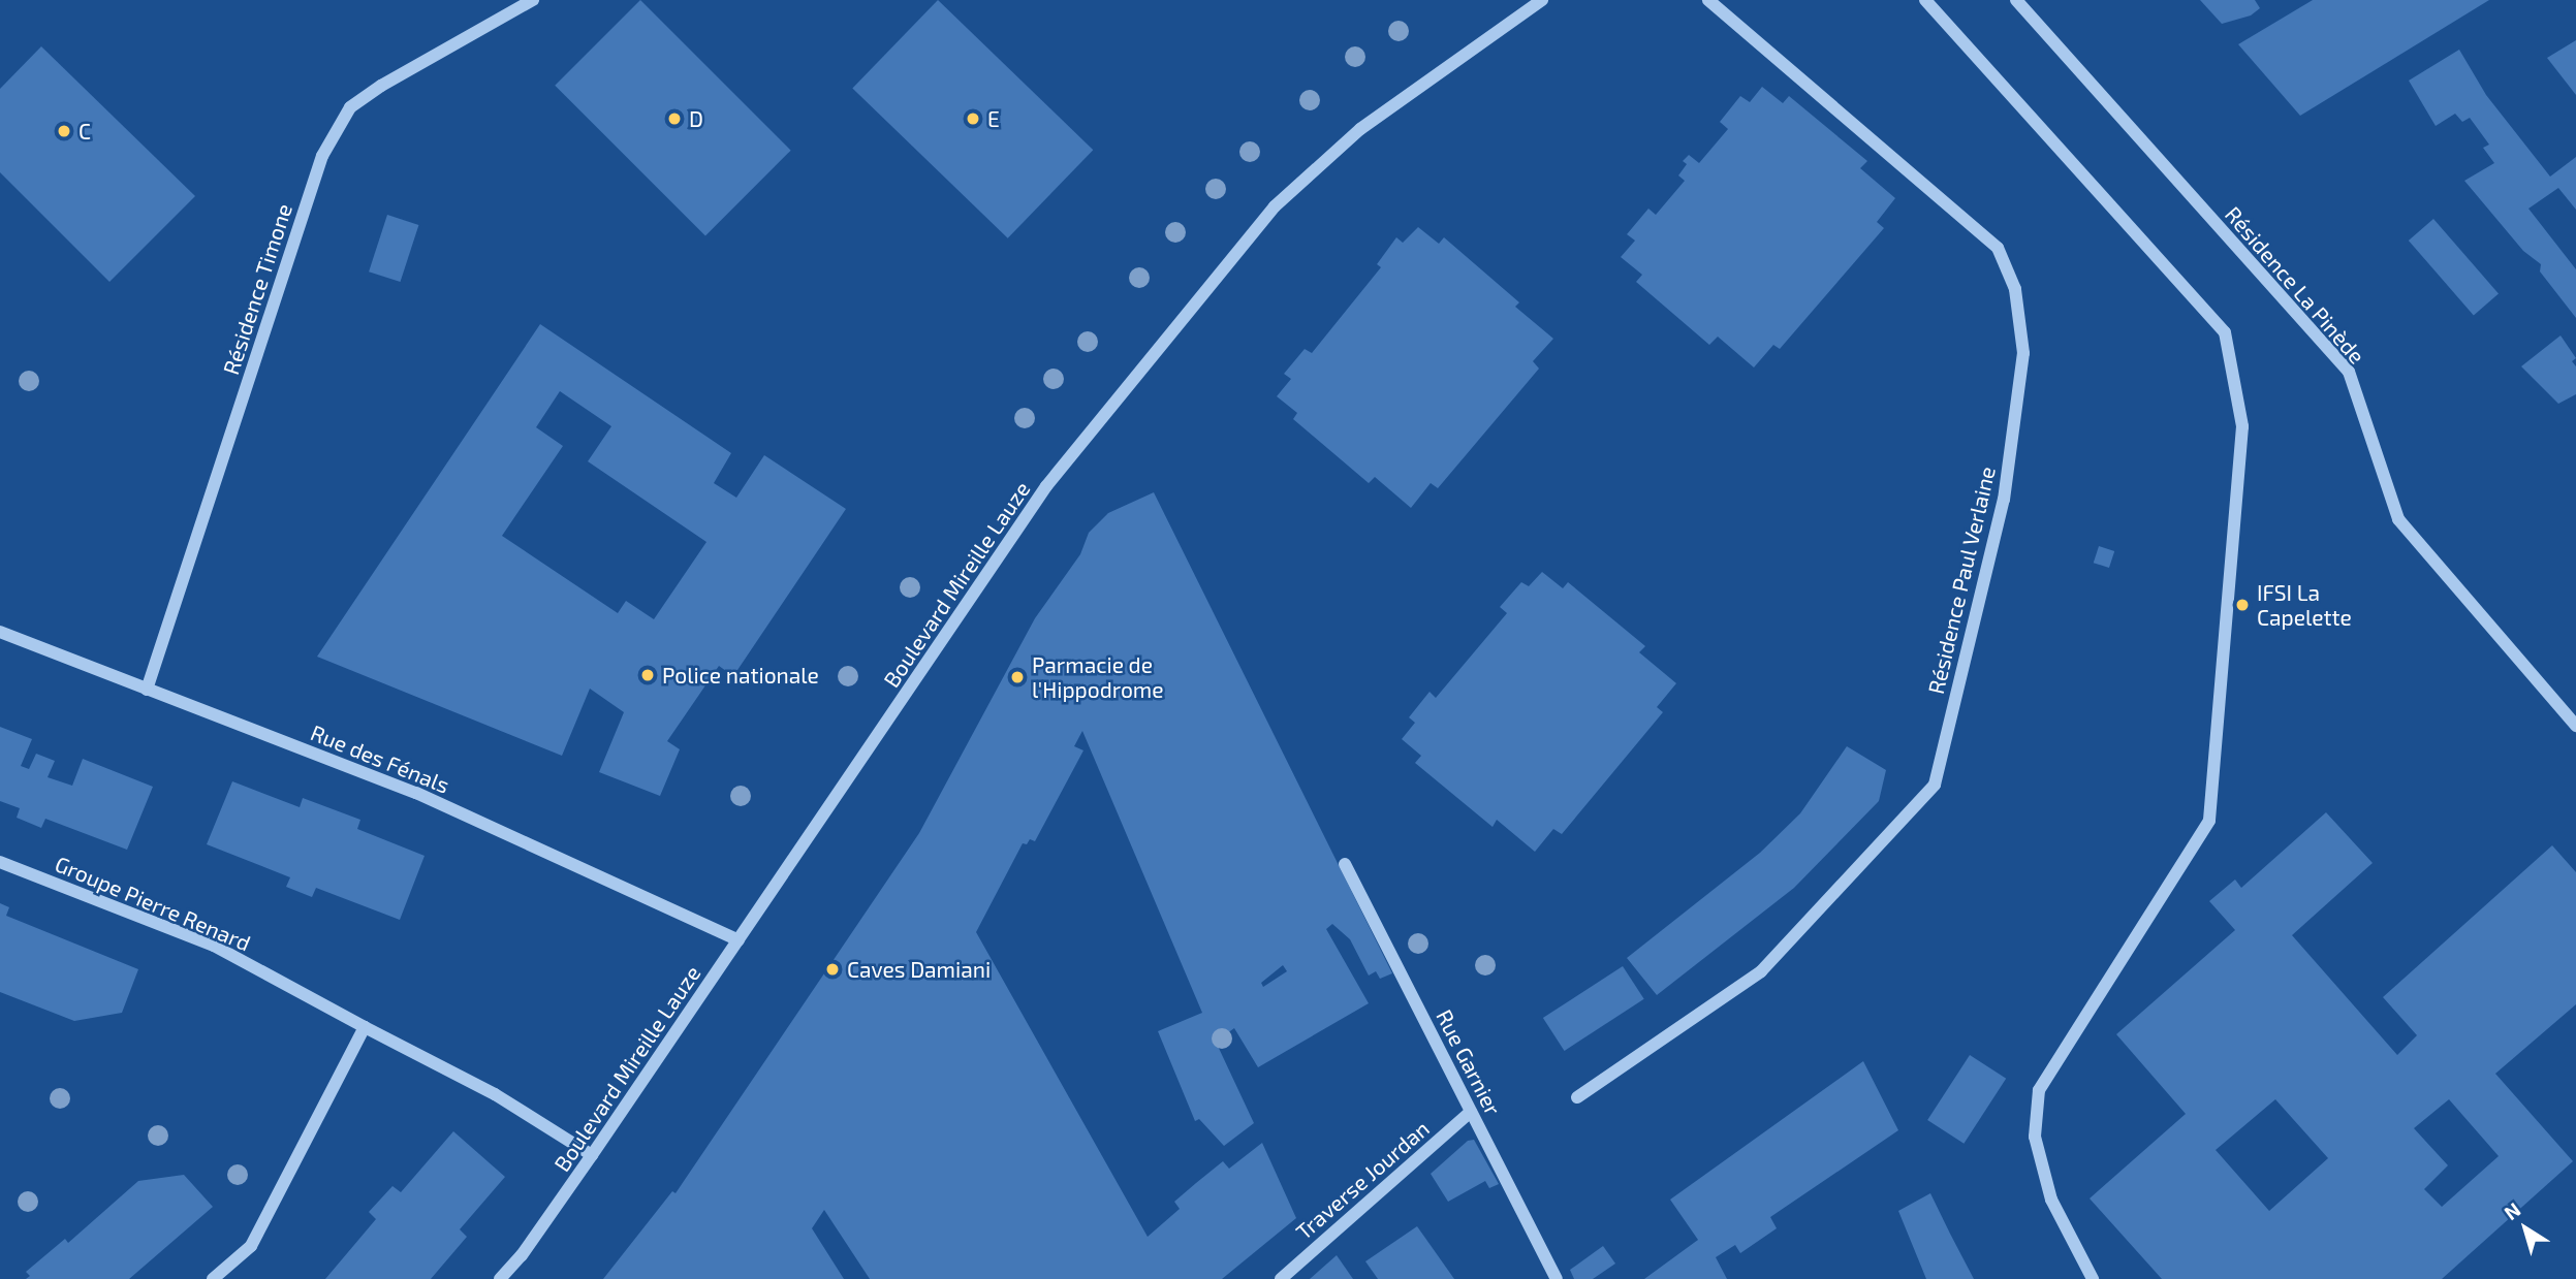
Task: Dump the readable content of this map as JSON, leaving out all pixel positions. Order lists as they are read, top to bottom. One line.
{"streets":{"street":["Résidence La Pinède","Résidence Timone","Résidence Paul Verlaine","Boulevard Mireille Lauze","Rue des Fénals","Groupe Pierre Renard","Rue Garnier","Traverse Jourdan"]},"crossings":[["Résidence Timone","Rue des Fénals"],["Boulevard Mireille Lauze","Rue des Fénals"],["Boulevard Mireille Lauze","Groupe Pierre Renard"],["Rue Garnier","Traverse Jourdan"]],"places":["D","E","C","IFSI La Capelette","Police nationale","Parmacie de l'Hippodrome","Caves Damiani"],"north":"top left"}
